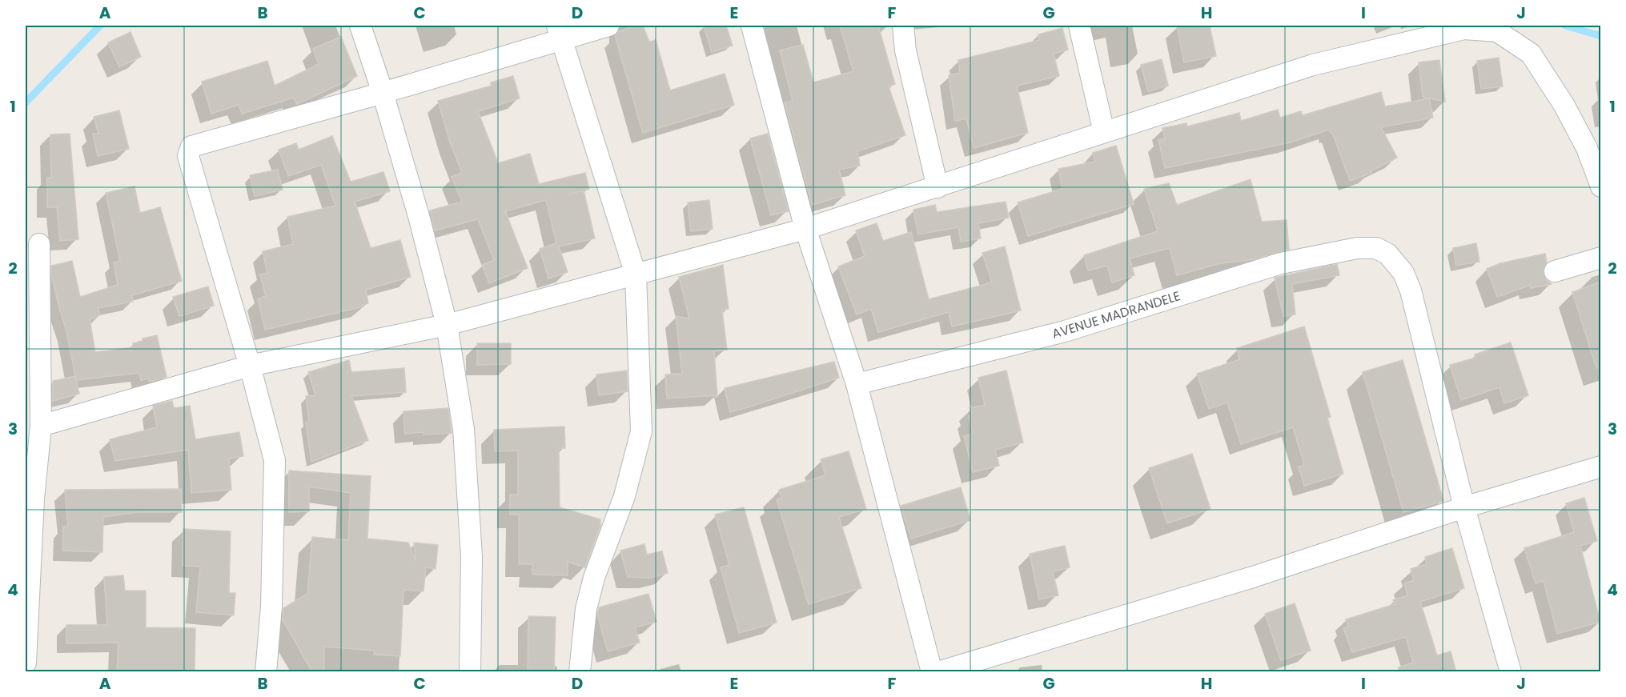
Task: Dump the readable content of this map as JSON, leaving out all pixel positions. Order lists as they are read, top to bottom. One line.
{"streets":{"street":["AVENUE MADRANDELE"]},"grid":{"columns":["A","B","C","D","E","F","G","H","I","J"],"rows":["1","2","3","4"]}}
